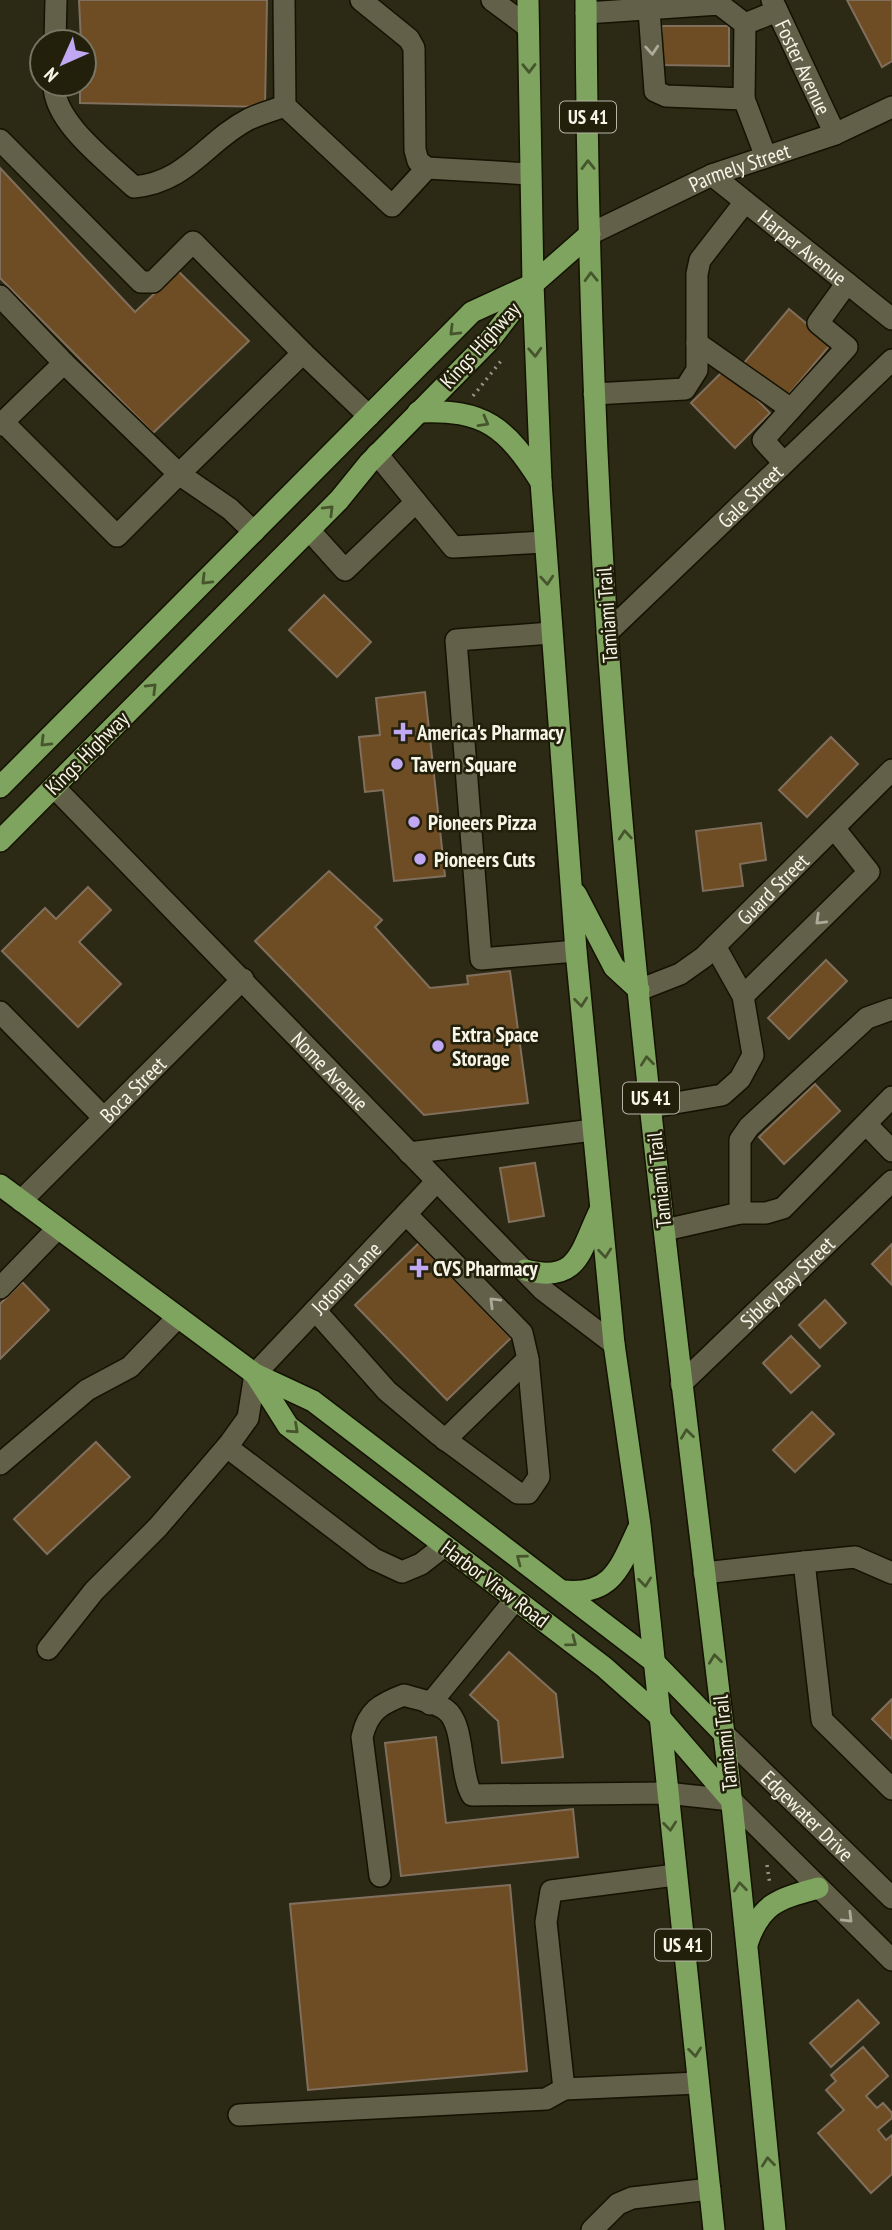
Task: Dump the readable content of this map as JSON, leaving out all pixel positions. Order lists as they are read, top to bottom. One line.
{"streets":{"main road":["US 41","Kings Highway","Tamiami Trail","Harbor View Road"],"street":["Foster Avenue","Parmely Street","Harper Avenue","Gale Street","Guard Street","Nome Avenue","Boca Street","Jotoma Lane","Sibley Bay Street","Edgewater Drive"]},"crossings":[["Foster Avenue","Parmely Street"],["US 41","Kings Highway"],["US 41","Nome Avenue"],["US 41","Harbor View Road"],["Parmely Street","Harper Avenue"],["Parmely Street","Tamiami Trail"],["Kings Highway","Nome Avenue"],["Gale Street","Tamiami Trail"],["Tamiami Trail","Guard Street"],["Tamiami Trail","Sibley Bay Street"],["Tamiami Trail","Harbor View Road"],["Tamiami Trail","Edgewater Drive"],["Nome Avenue","Boca Street"],["Nome Avenue","Jotoma Lane"],["Boca Street","Harbor View Road"],["Jotoma Lane","Harbor View Road"],["Harbor View Road","Edgewater Drive"]],"places":{"health":["America's Pharmacy","CVS Pharmacy"],"other":["Tavern Square","Pioneers Pizza","Pioneers Cuts","Extra Space Storage"]},"north":"bottom left"}
